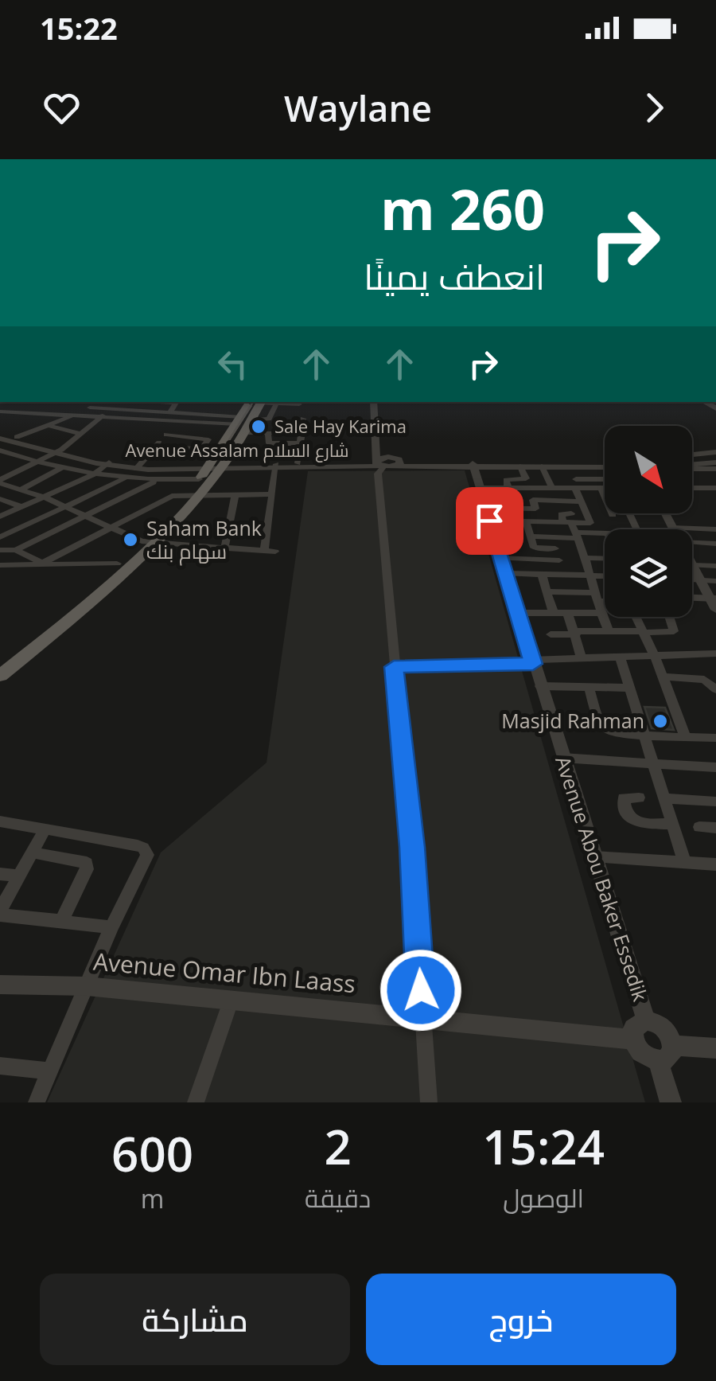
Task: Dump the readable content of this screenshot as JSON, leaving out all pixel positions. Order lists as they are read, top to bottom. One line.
{"streets":{"street":["Avenue Assalam شارع السلام","Avenue Abou Baker Essedik","Avenue Omar Ibn Laass"]},"crossings":[["Avenue Assalam شارع السلام","Avenue Abou Baker Essedik"],["Avenue Abou Baker Essedik","Avenue Omar Ibn Laass"]],"places":["Sale Hay Karima","Saham Bank سهام بنك","Masjid Rahman"],"north":"bottom right","page":{"status":"15:22","header":"Waylane","turn":["260 m","انعطف يمينًا"],"eta":["15:24","الوصول","2","دقيقة","600","m"],"buttons":["خروج","مشاركة"]}}
